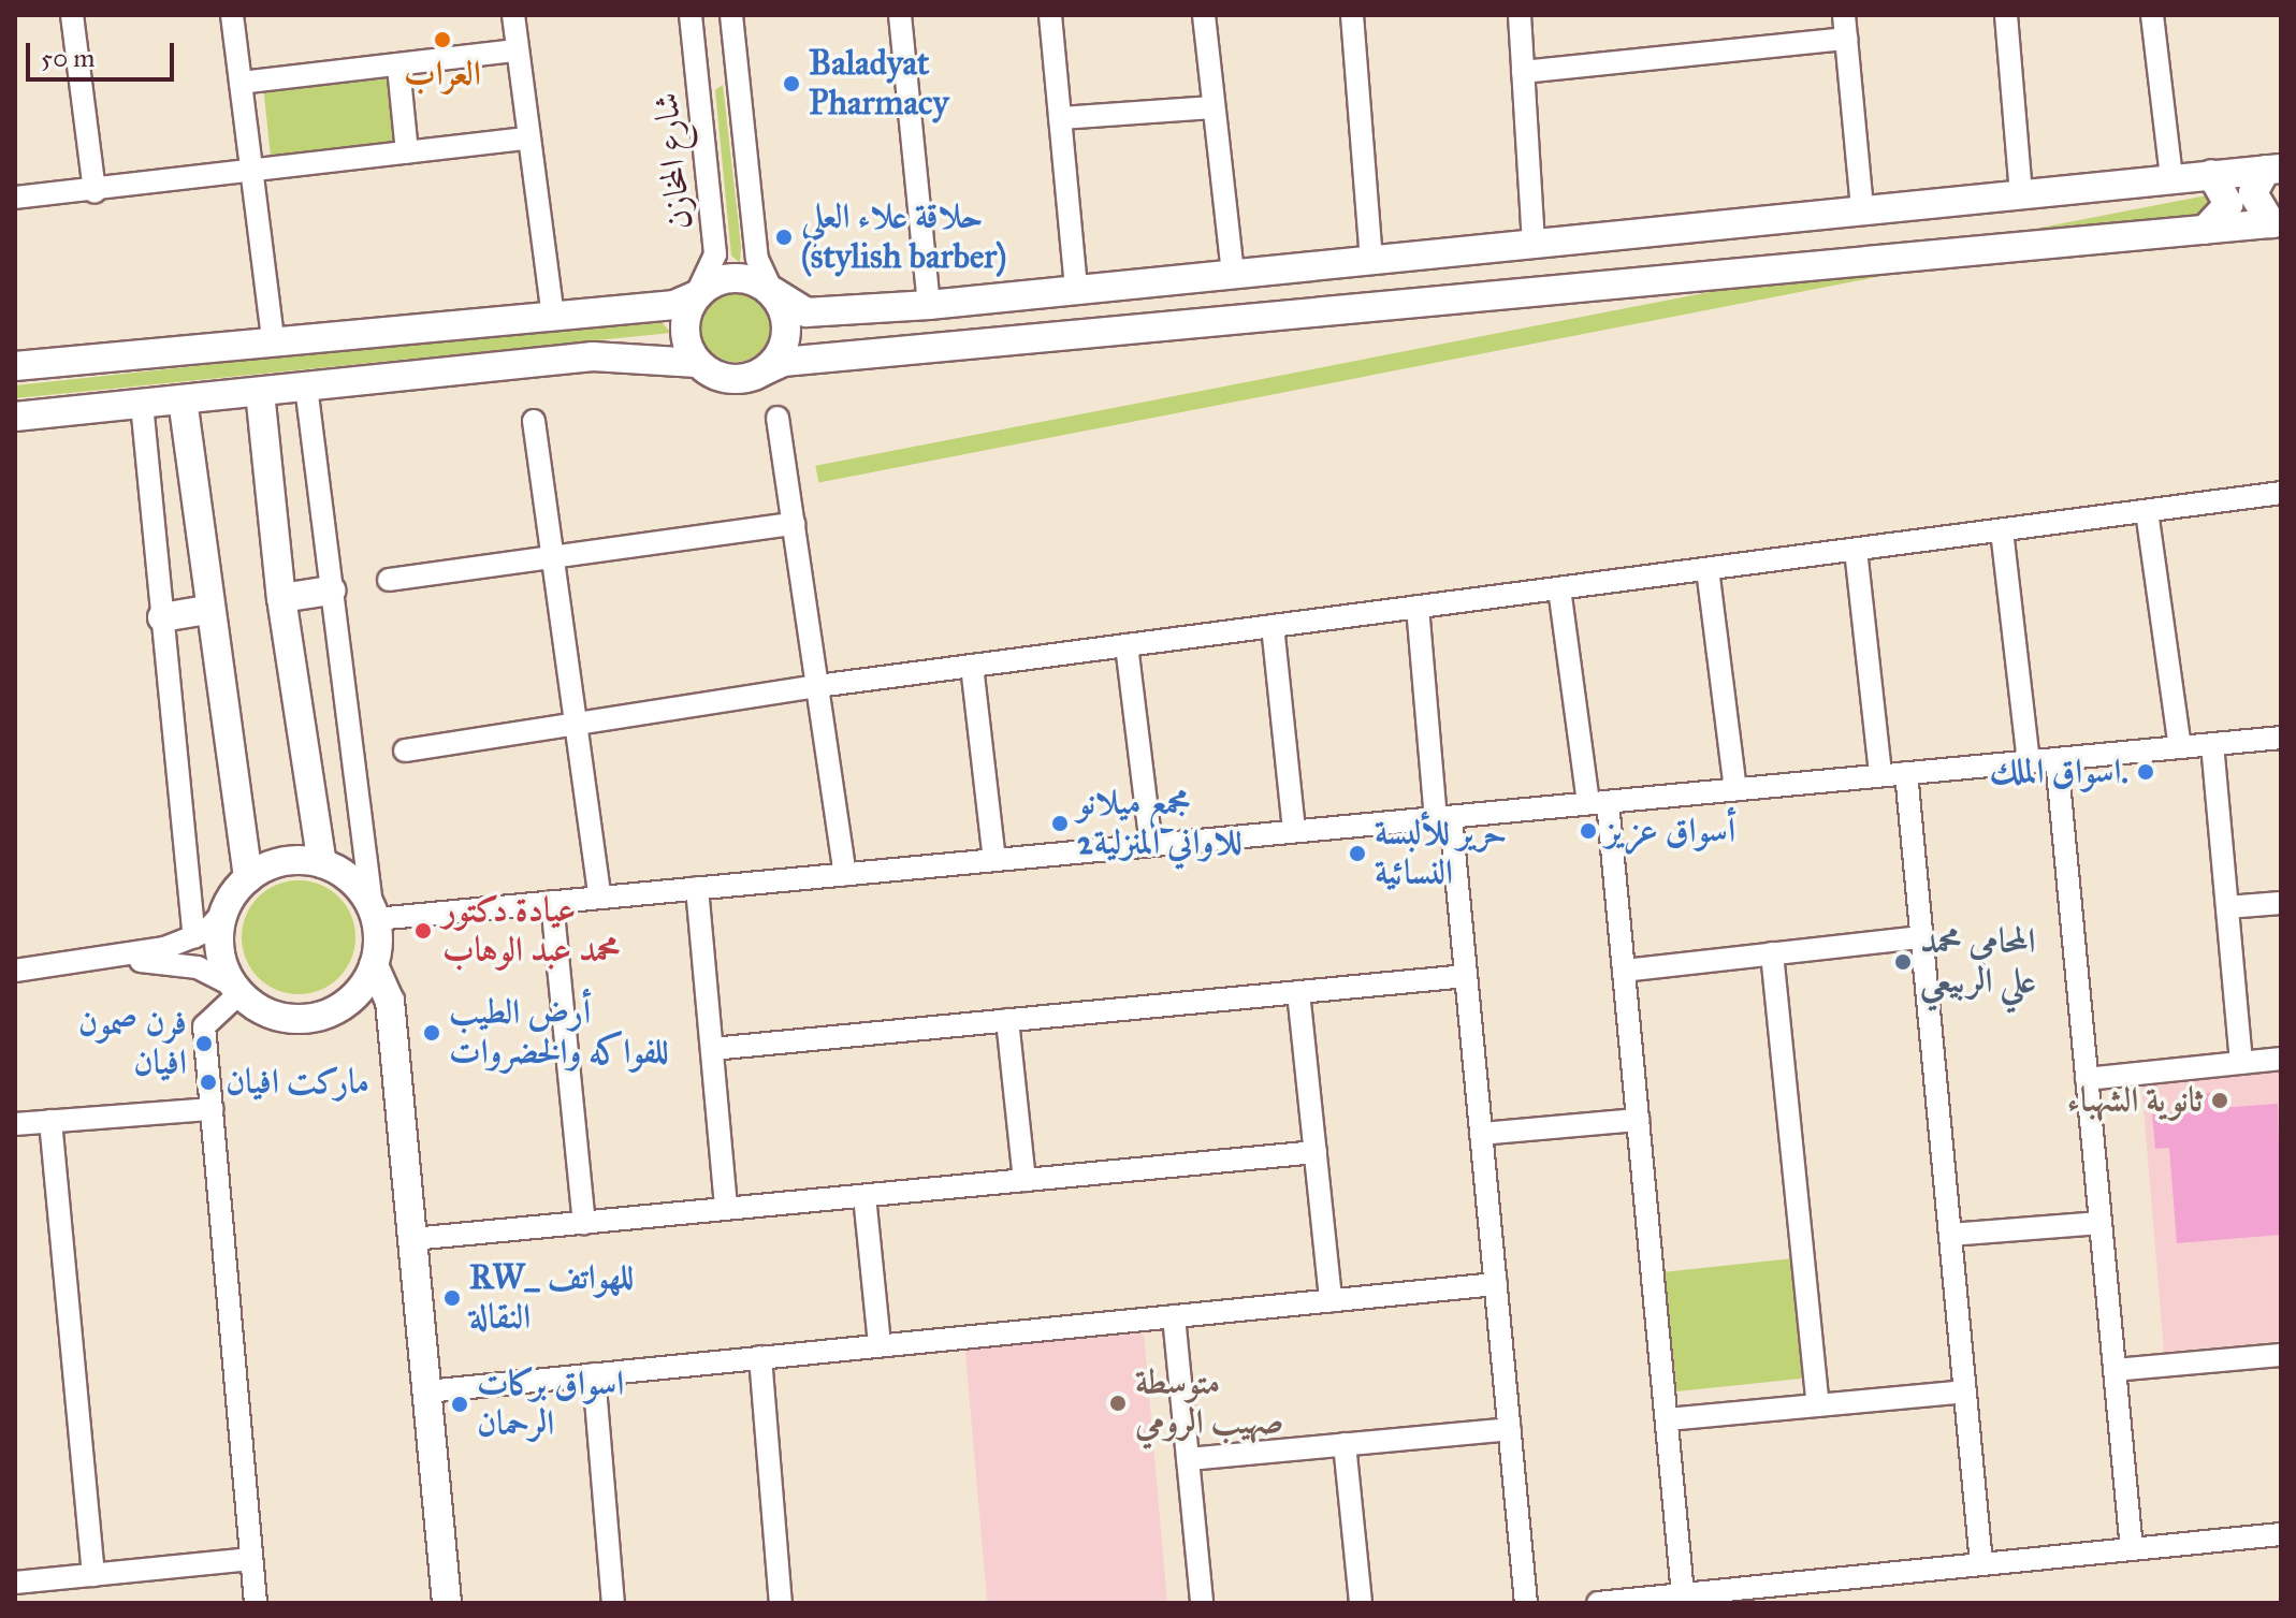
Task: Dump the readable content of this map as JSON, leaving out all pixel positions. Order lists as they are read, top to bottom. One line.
{"streets":{"street":["شارع المخازن"]},"places":["العراب","Baladyat Pharmacy","حلاقة علاء العلي (stylish barber)","اسواق الملك.","مجمع ميلانو للاواني المنزلية2","أسواق عزيز","حرير للألبسة النسائية","عيادة دكتور محمد عبد الوهاب","المحامي محمد علي الربيعي","أرض الطيب للفواكه والخضروات","فرن صمون افيان","ماركت افيان","ثانوية الشهباء","RW_ للهواتف النقالة","متوسطة صهيب الرومي","اسواق بركات الرحمان"],"scale_bar":"50 m"}
